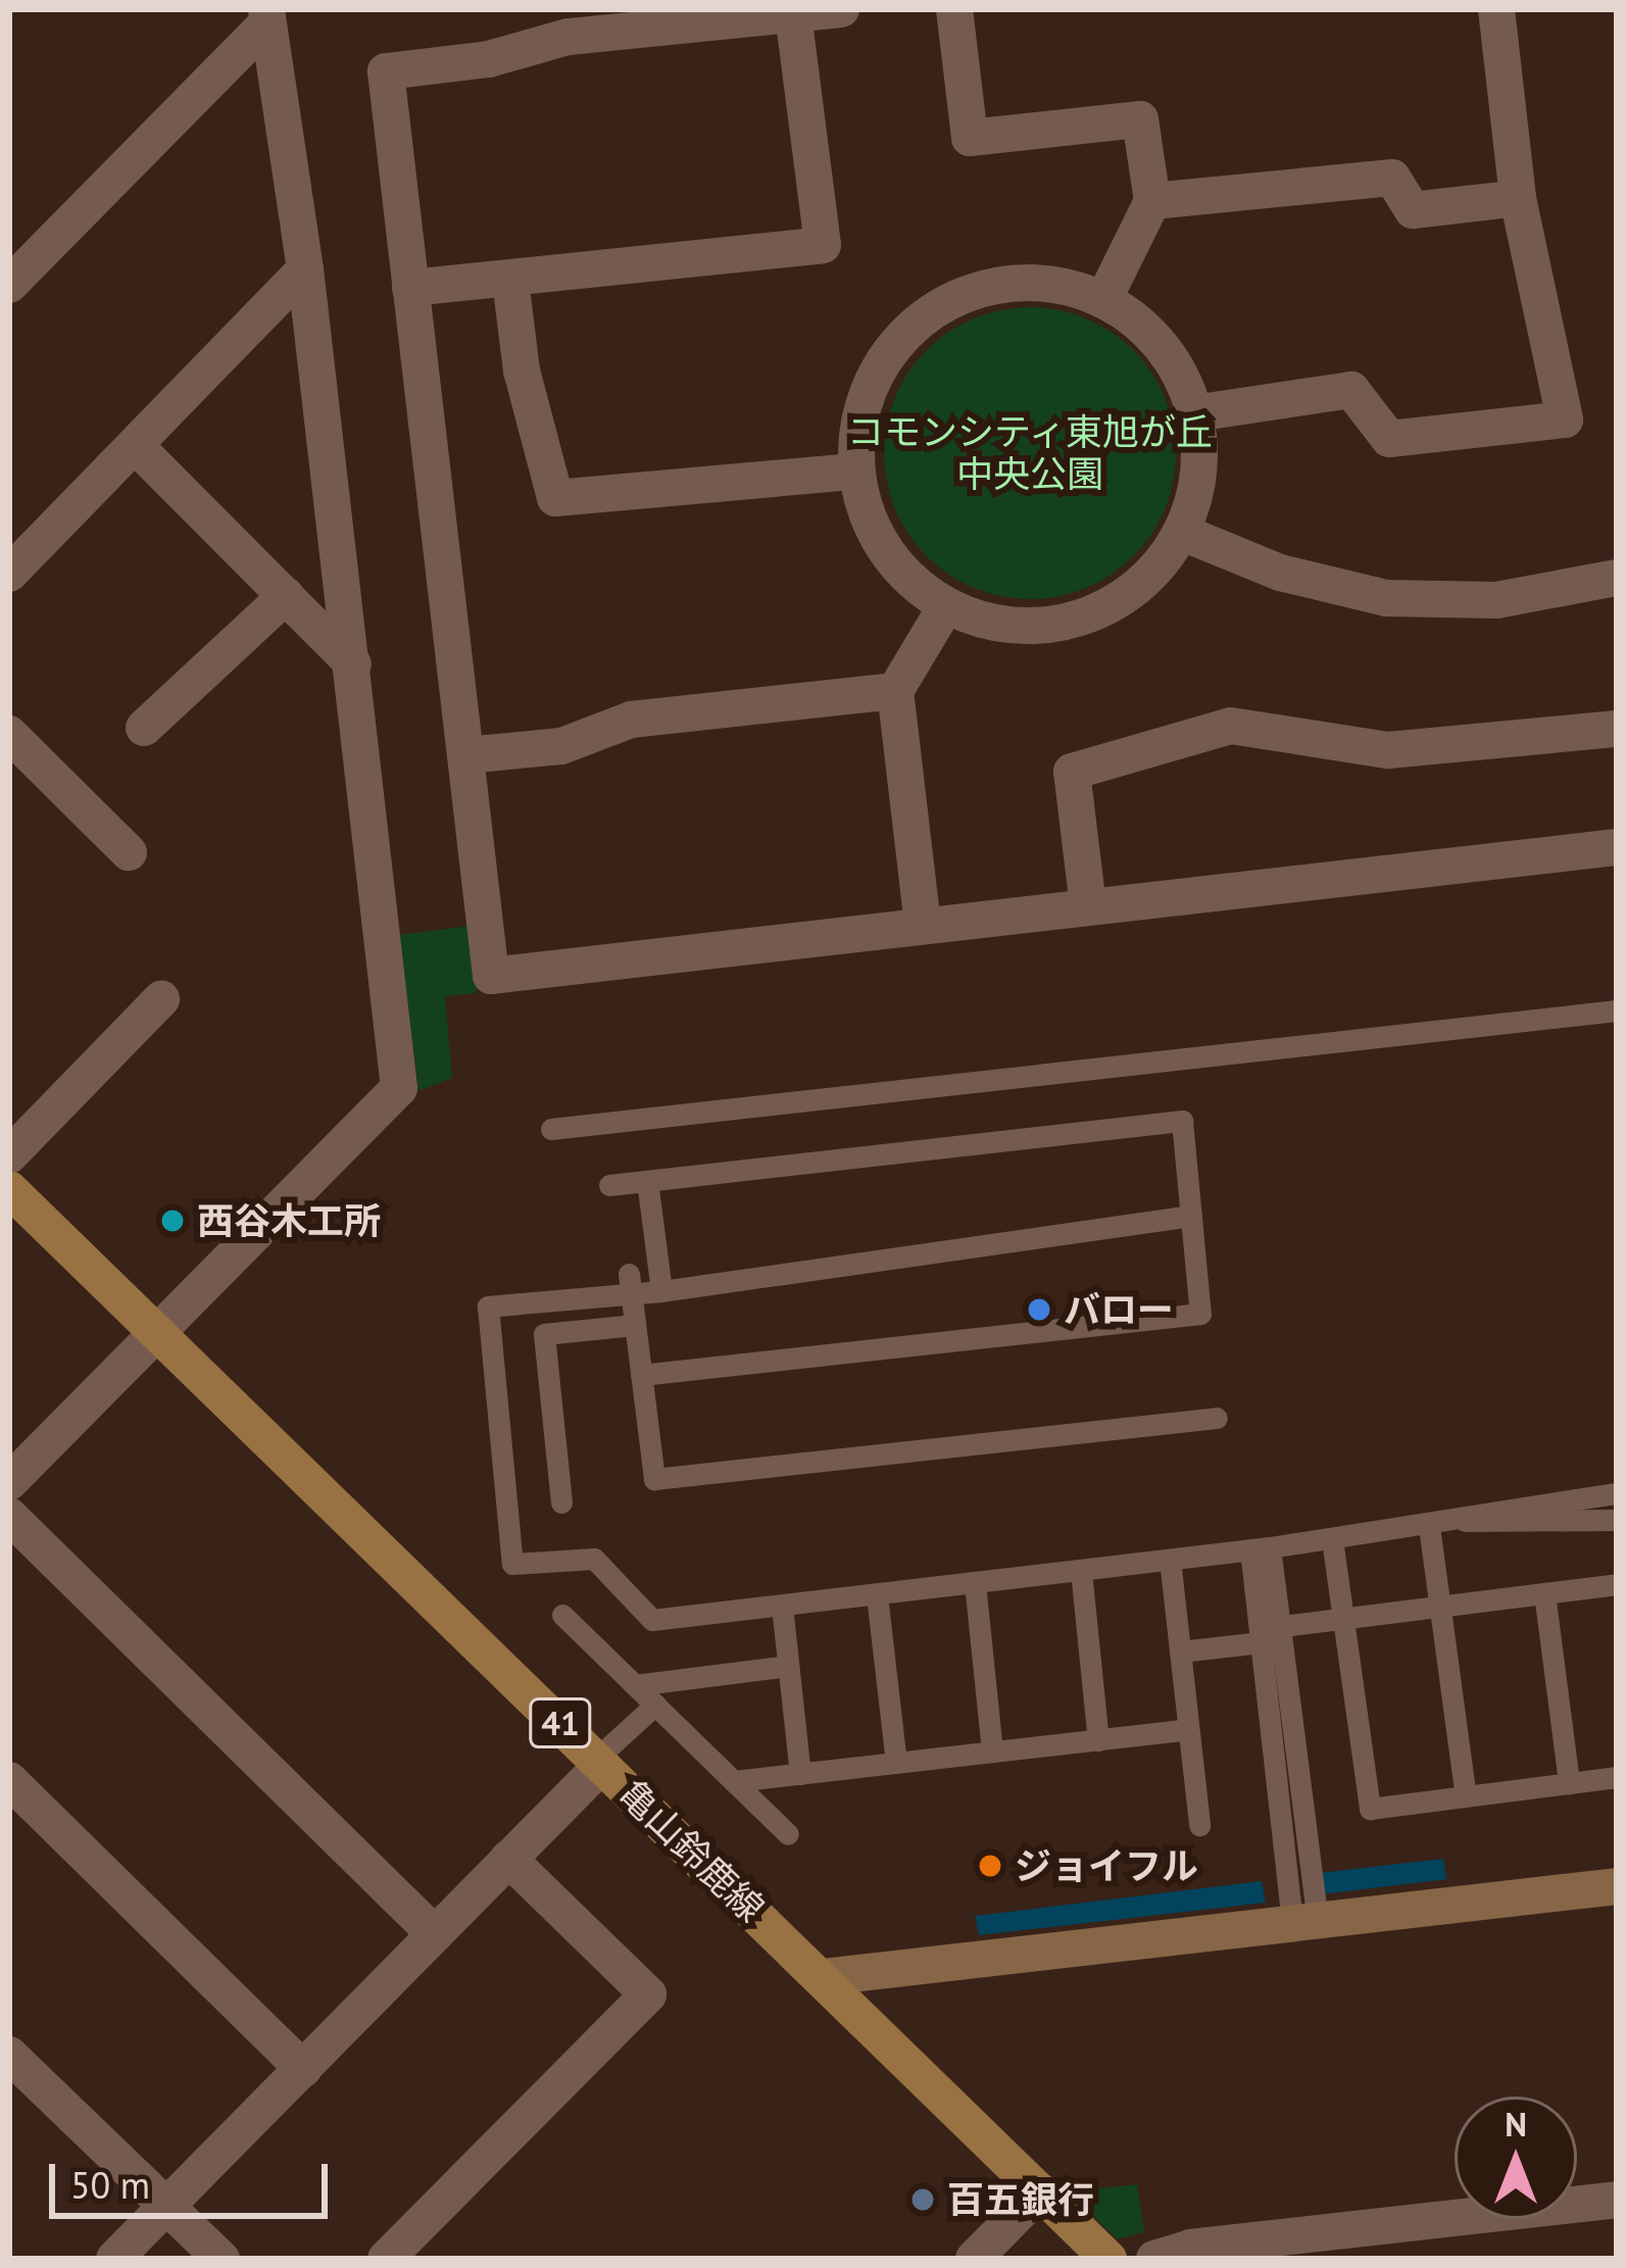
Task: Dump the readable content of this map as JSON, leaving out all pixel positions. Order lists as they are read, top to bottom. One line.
{"streets":{"main road":["41","亀山鈴鹿線"]},"parks":["コモンシティ東旭が丘 中央公園"],"places":["西谷木工所","バロー","ジョイフル","百五銀行"],"scale_bar":"50 m","north":"top"}
